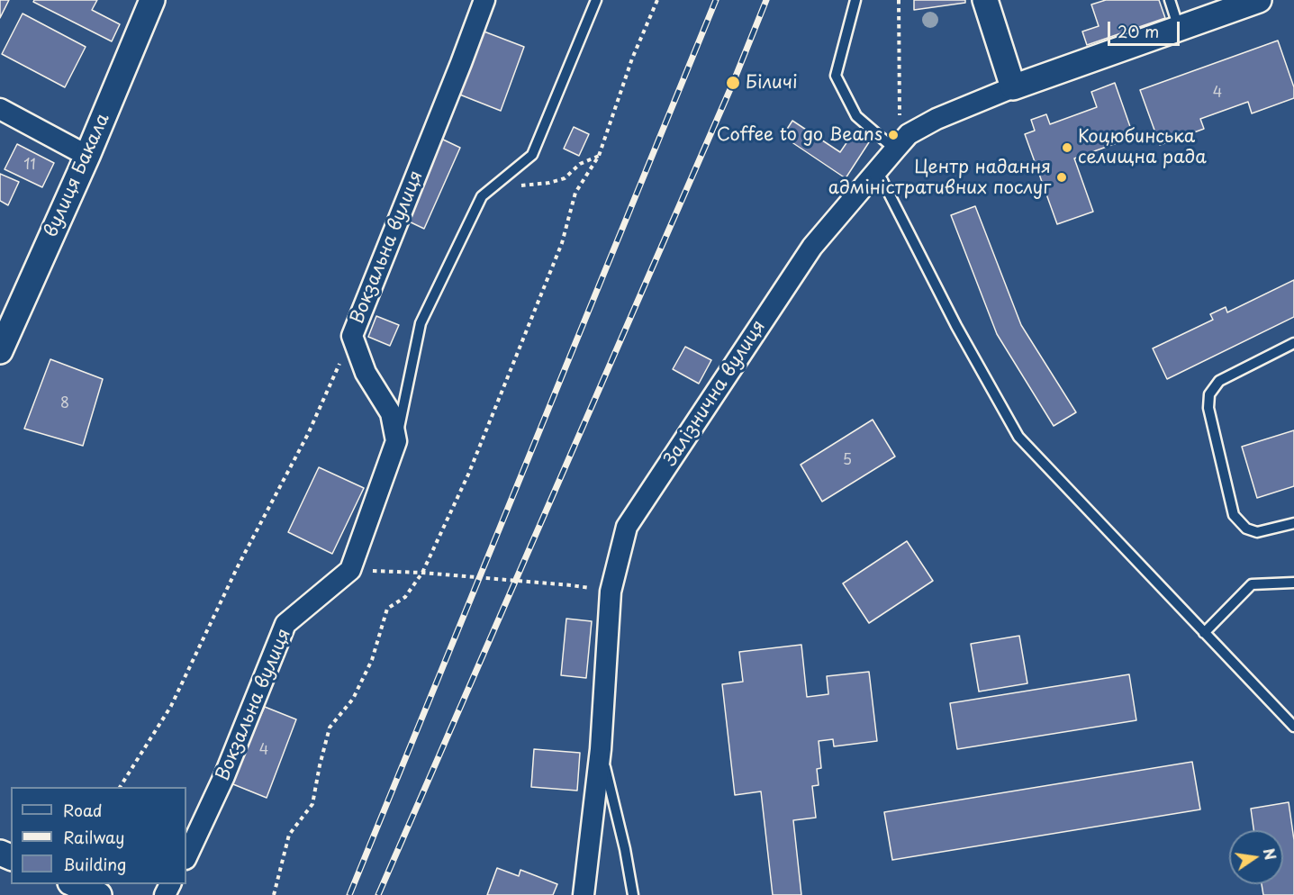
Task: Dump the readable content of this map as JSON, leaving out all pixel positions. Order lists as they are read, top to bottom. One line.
{"streets":{"street":["вулиця Бакала","Вокзальна вулиця","Залізнична вулиця"]},"places":["Біличі","Coffee to go Beans","Коцюбинська селищна рада","Центр надання адміністративних послуг"],"house_numbers":["4","11","8","5","4"],"legend":["Road","Railway","Building"],"scale_bar":"20 m","north":"right"}
